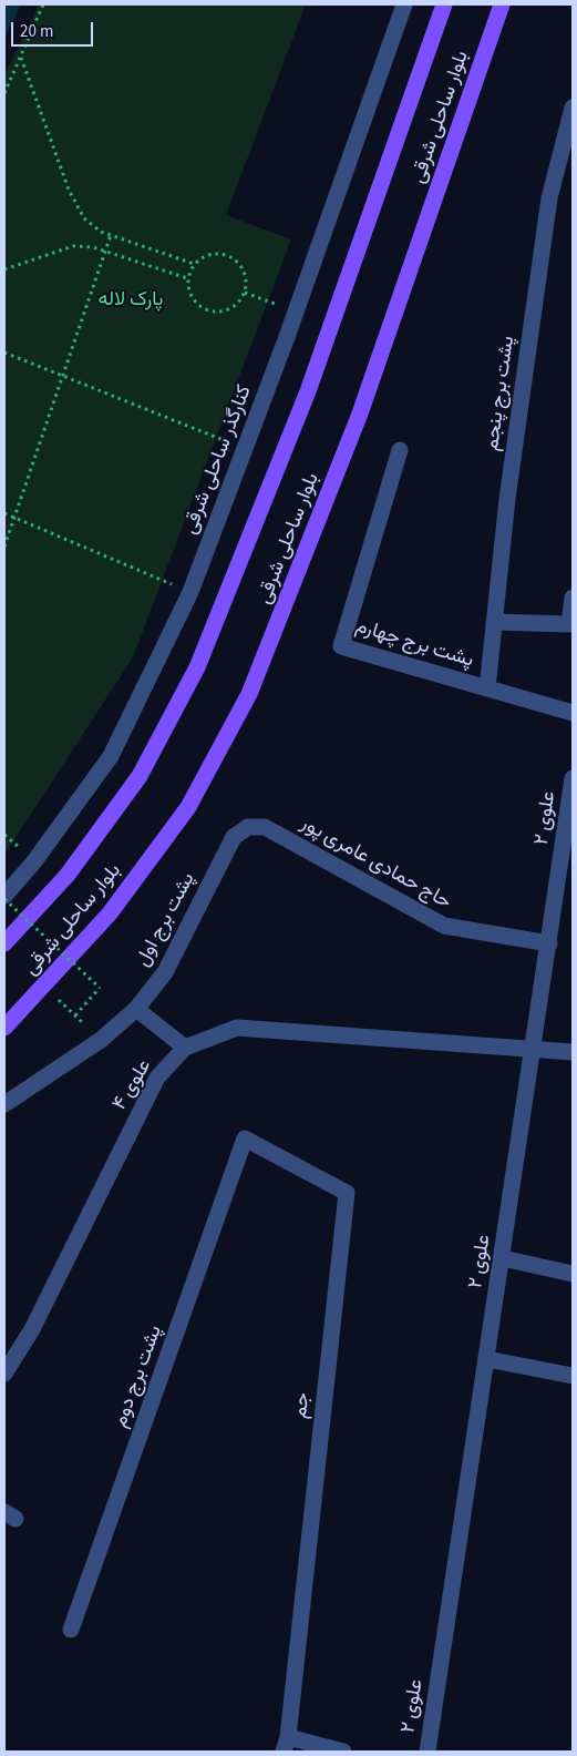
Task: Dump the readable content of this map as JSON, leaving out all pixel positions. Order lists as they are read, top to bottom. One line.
{"streets":{"main road":["بلوار ساحلی شرقی"],"street":["پشت برج پنجم","کنارگذر ساحلی شرقی","پشت برج چهارم","علوی ۲","حاج حمادی عامری پور","پشت برج اول","علوی ۴","پشت برج دوم","جم"]},"crossings":[["پشت برج پنجم","پشت برج چهارم"],["علوی ۲","حاج حمادی عامری پور"],["علوی ۲","علوی ۴"],["حاج حمادی عامری پور","پشت برج اول"],["پشت برج دوم","جم"]],"parks":["پارک لاله"],"scale_bar":"20 m"}
